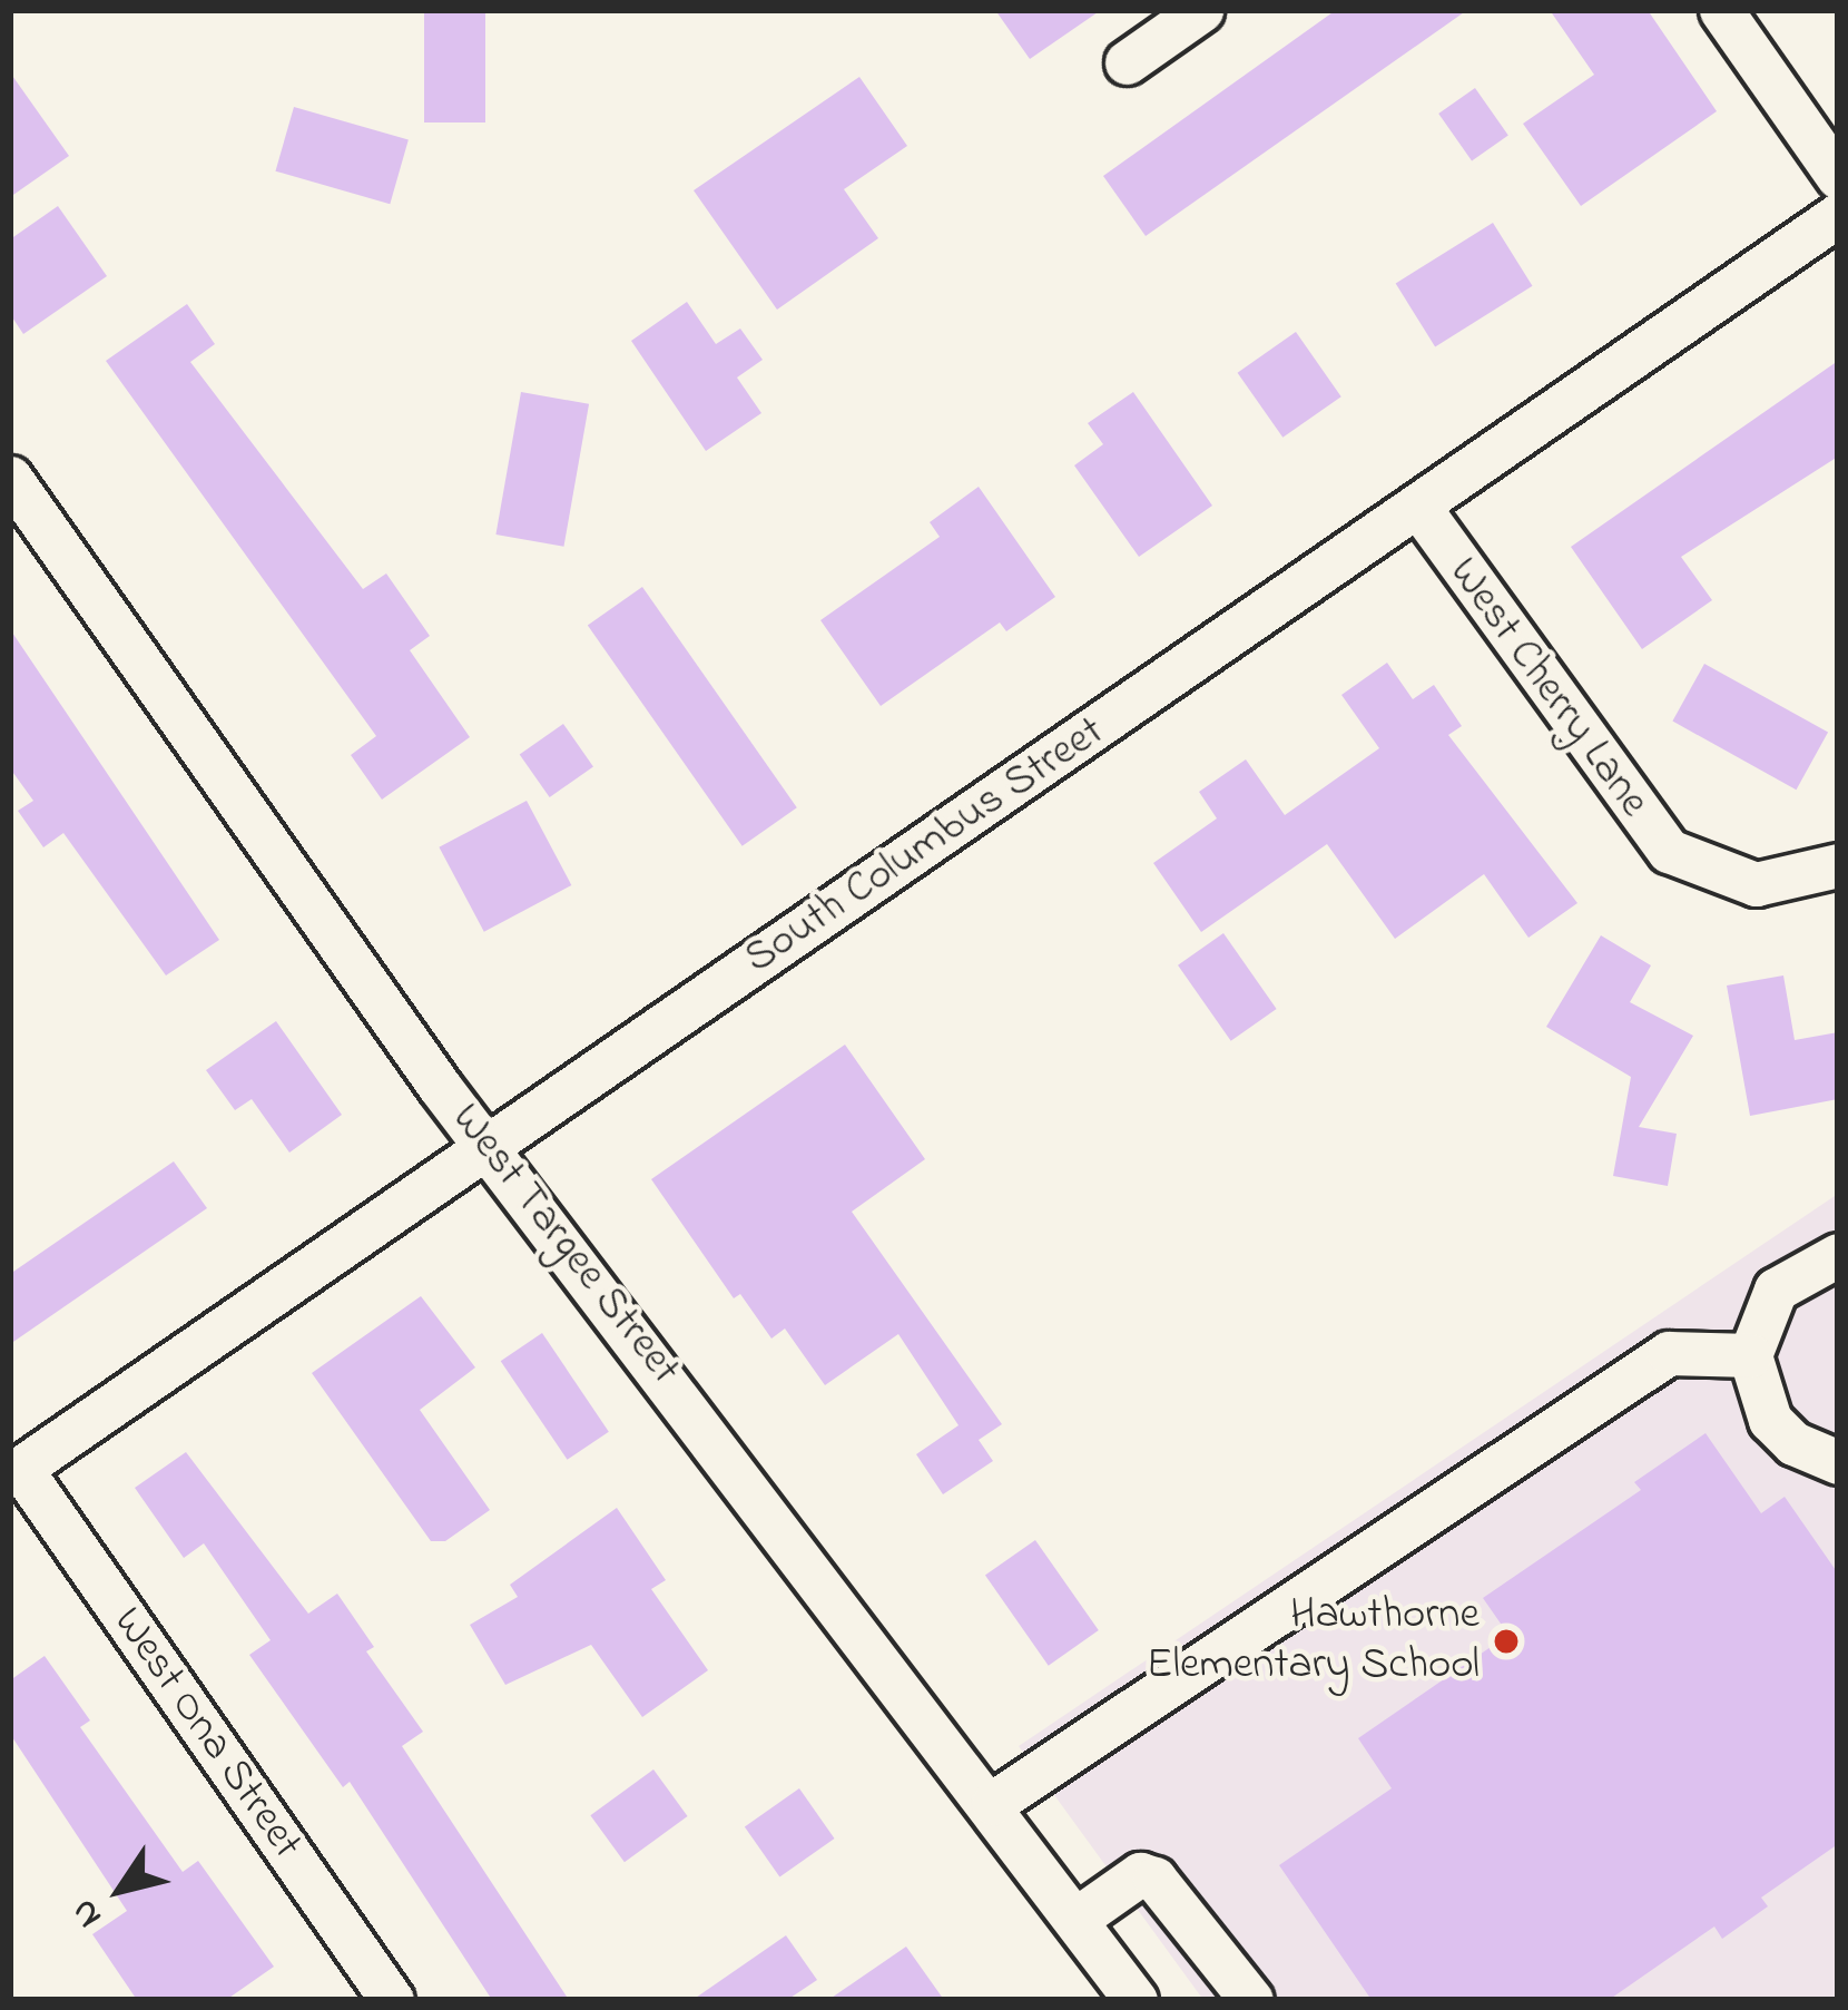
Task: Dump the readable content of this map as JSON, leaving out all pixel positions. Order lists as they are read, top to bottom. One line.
{"streets":{"street":["West Cherry Lane","South Columbus Street","West Targee Street","West Ona Street"]},"crossings":[["West Cherry Lane","South Columbus Street"],["South Columbus Street","West Targee Street"],["South Columbus Street","West Ona Street"]],"places":["Hawthorne Elementary School"],"north":"bottom left"}
